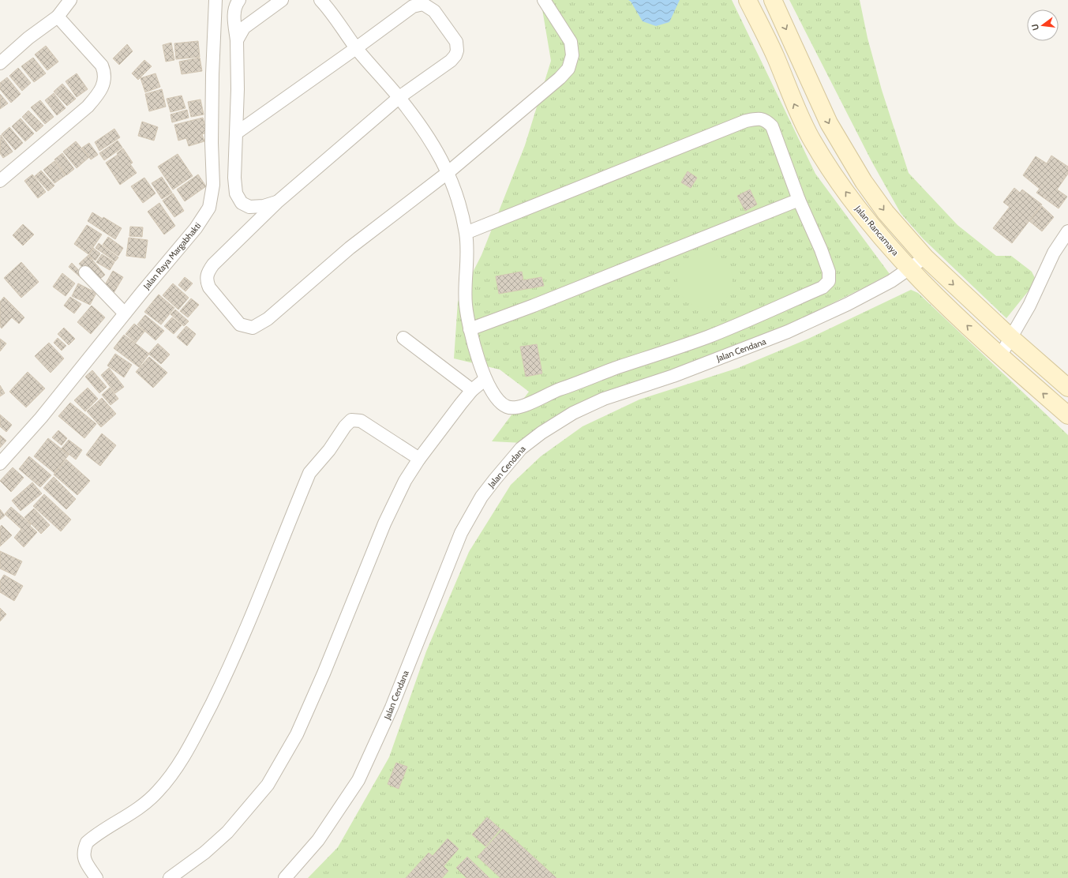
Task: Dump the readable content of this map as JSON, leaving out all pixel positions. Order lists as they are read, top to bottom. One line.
{"streets":{"street":["Jalan Rancamaya","Jalan Raya Margabhakti","Jalan Cendana"]},"crossings":[["Jalan Rancamaya","Jalan Cendana"]],"north":"left"}
